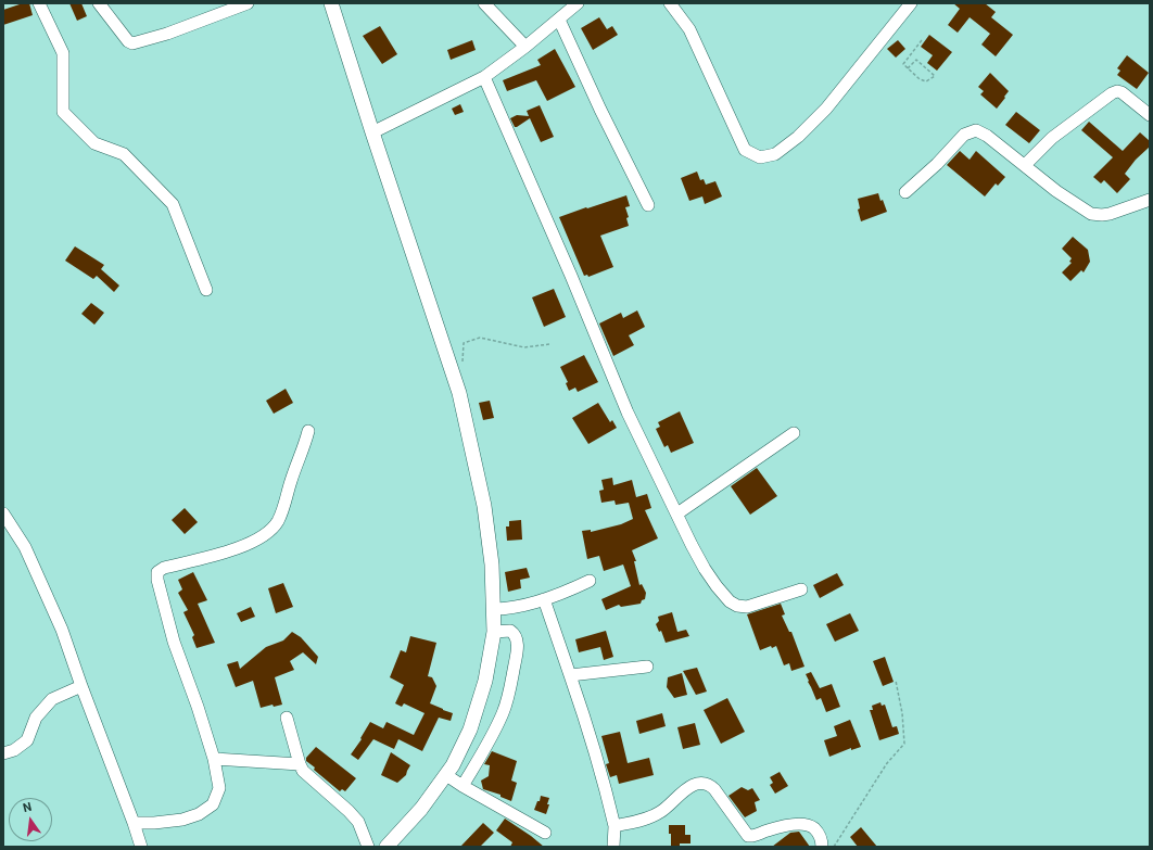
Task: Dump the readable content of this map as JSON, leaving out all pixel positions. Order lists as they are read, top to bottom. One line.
{"north":"top"}
